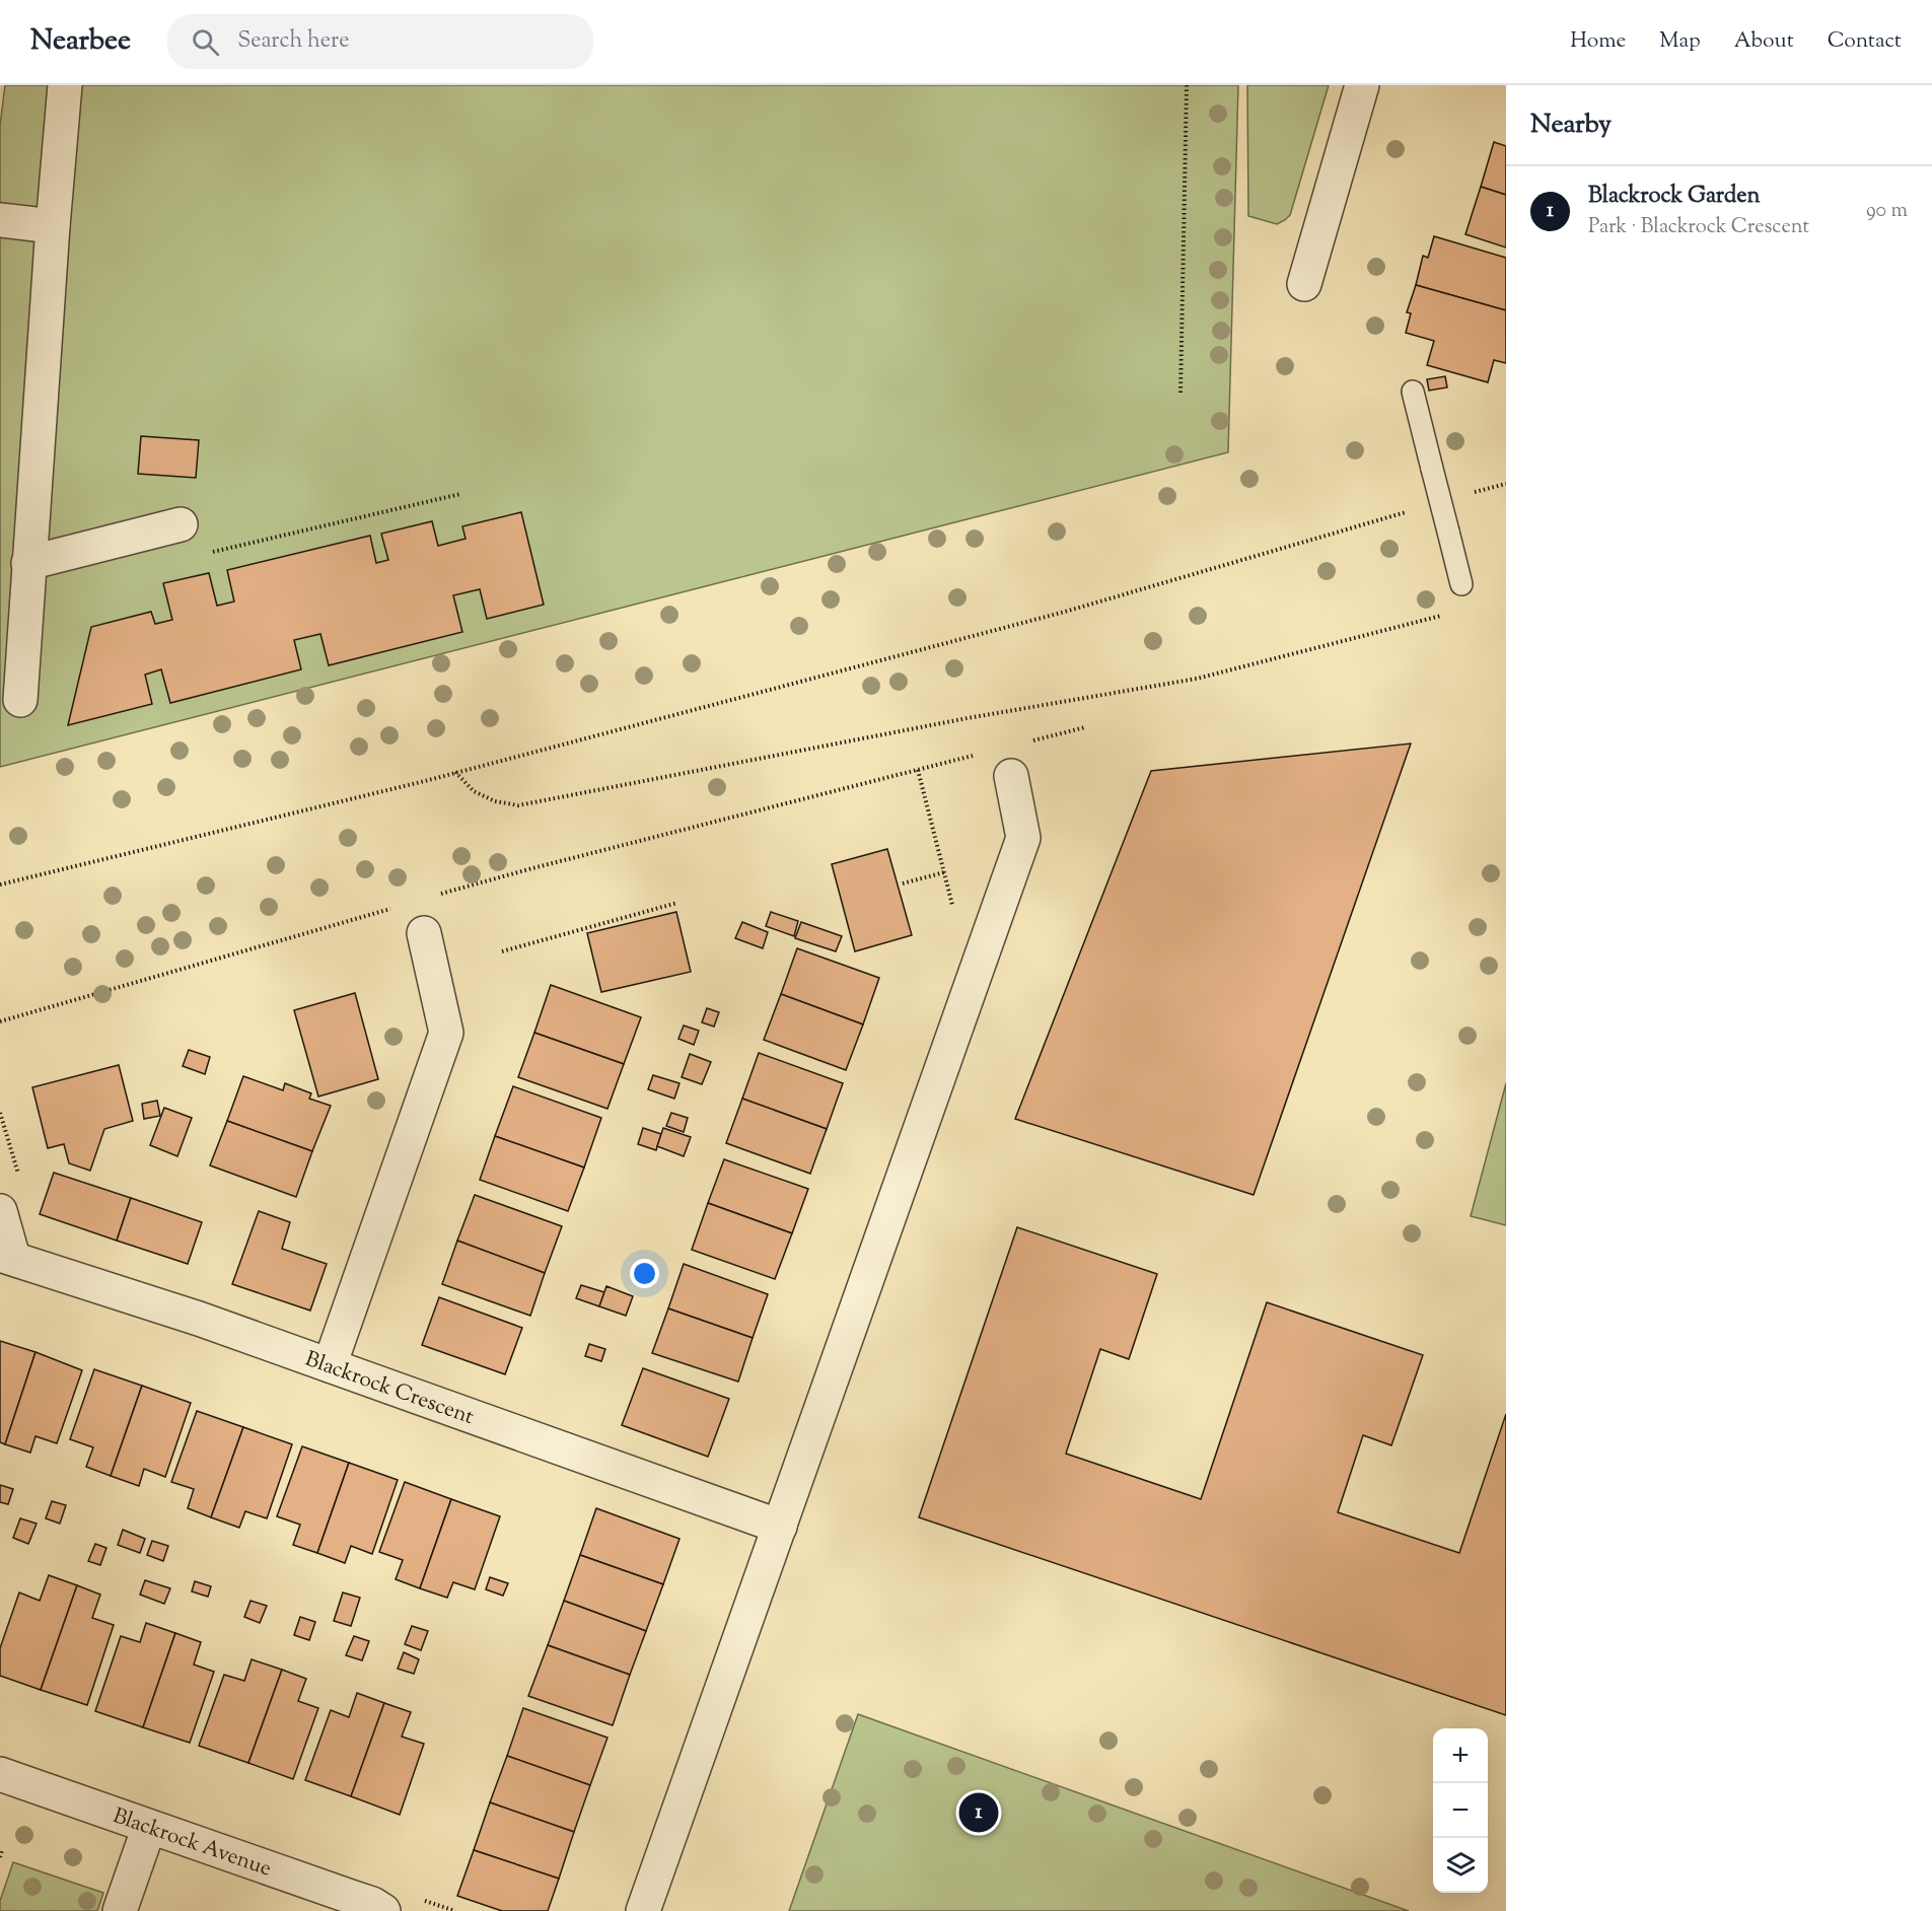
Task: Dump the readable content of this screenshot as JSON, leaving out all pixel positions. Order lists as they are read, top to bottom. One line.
{"streets":{"street":["Blackrock Crescent","Blackrock Avenue"]},"page":{"header":"Nearbee","search":"Search here","nav":["Home","Map","About","Contact"],"heading":"Nearby","list":[{"mark":"1","name":"Blackrock Garden","note":"Park · Blackrock Crescent","value":"90 m"}],"map_buttons":["+","−"],"pins":"1"}}
